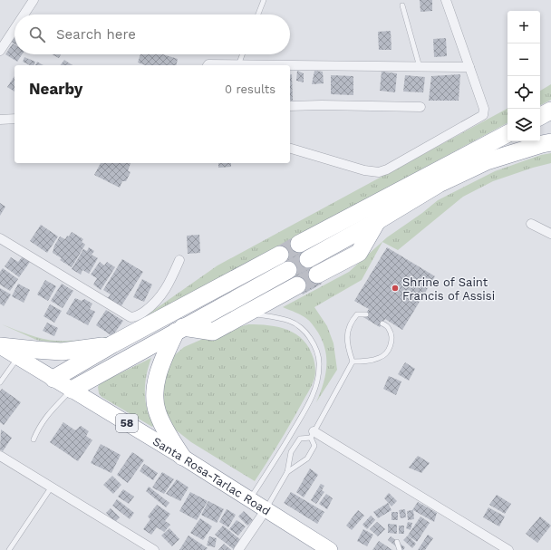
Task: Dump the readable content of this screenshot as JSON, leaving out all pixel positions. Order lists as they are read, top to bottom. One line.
{"streets":{"highway":["58","Santa Rosa-Tarlac Road"]},"places":["Shrine of Saint Francis of Assisi"],"page":{"map_buttons":["+","−"],"search":"Search here","heading":["Nearby","0 results"]}}
